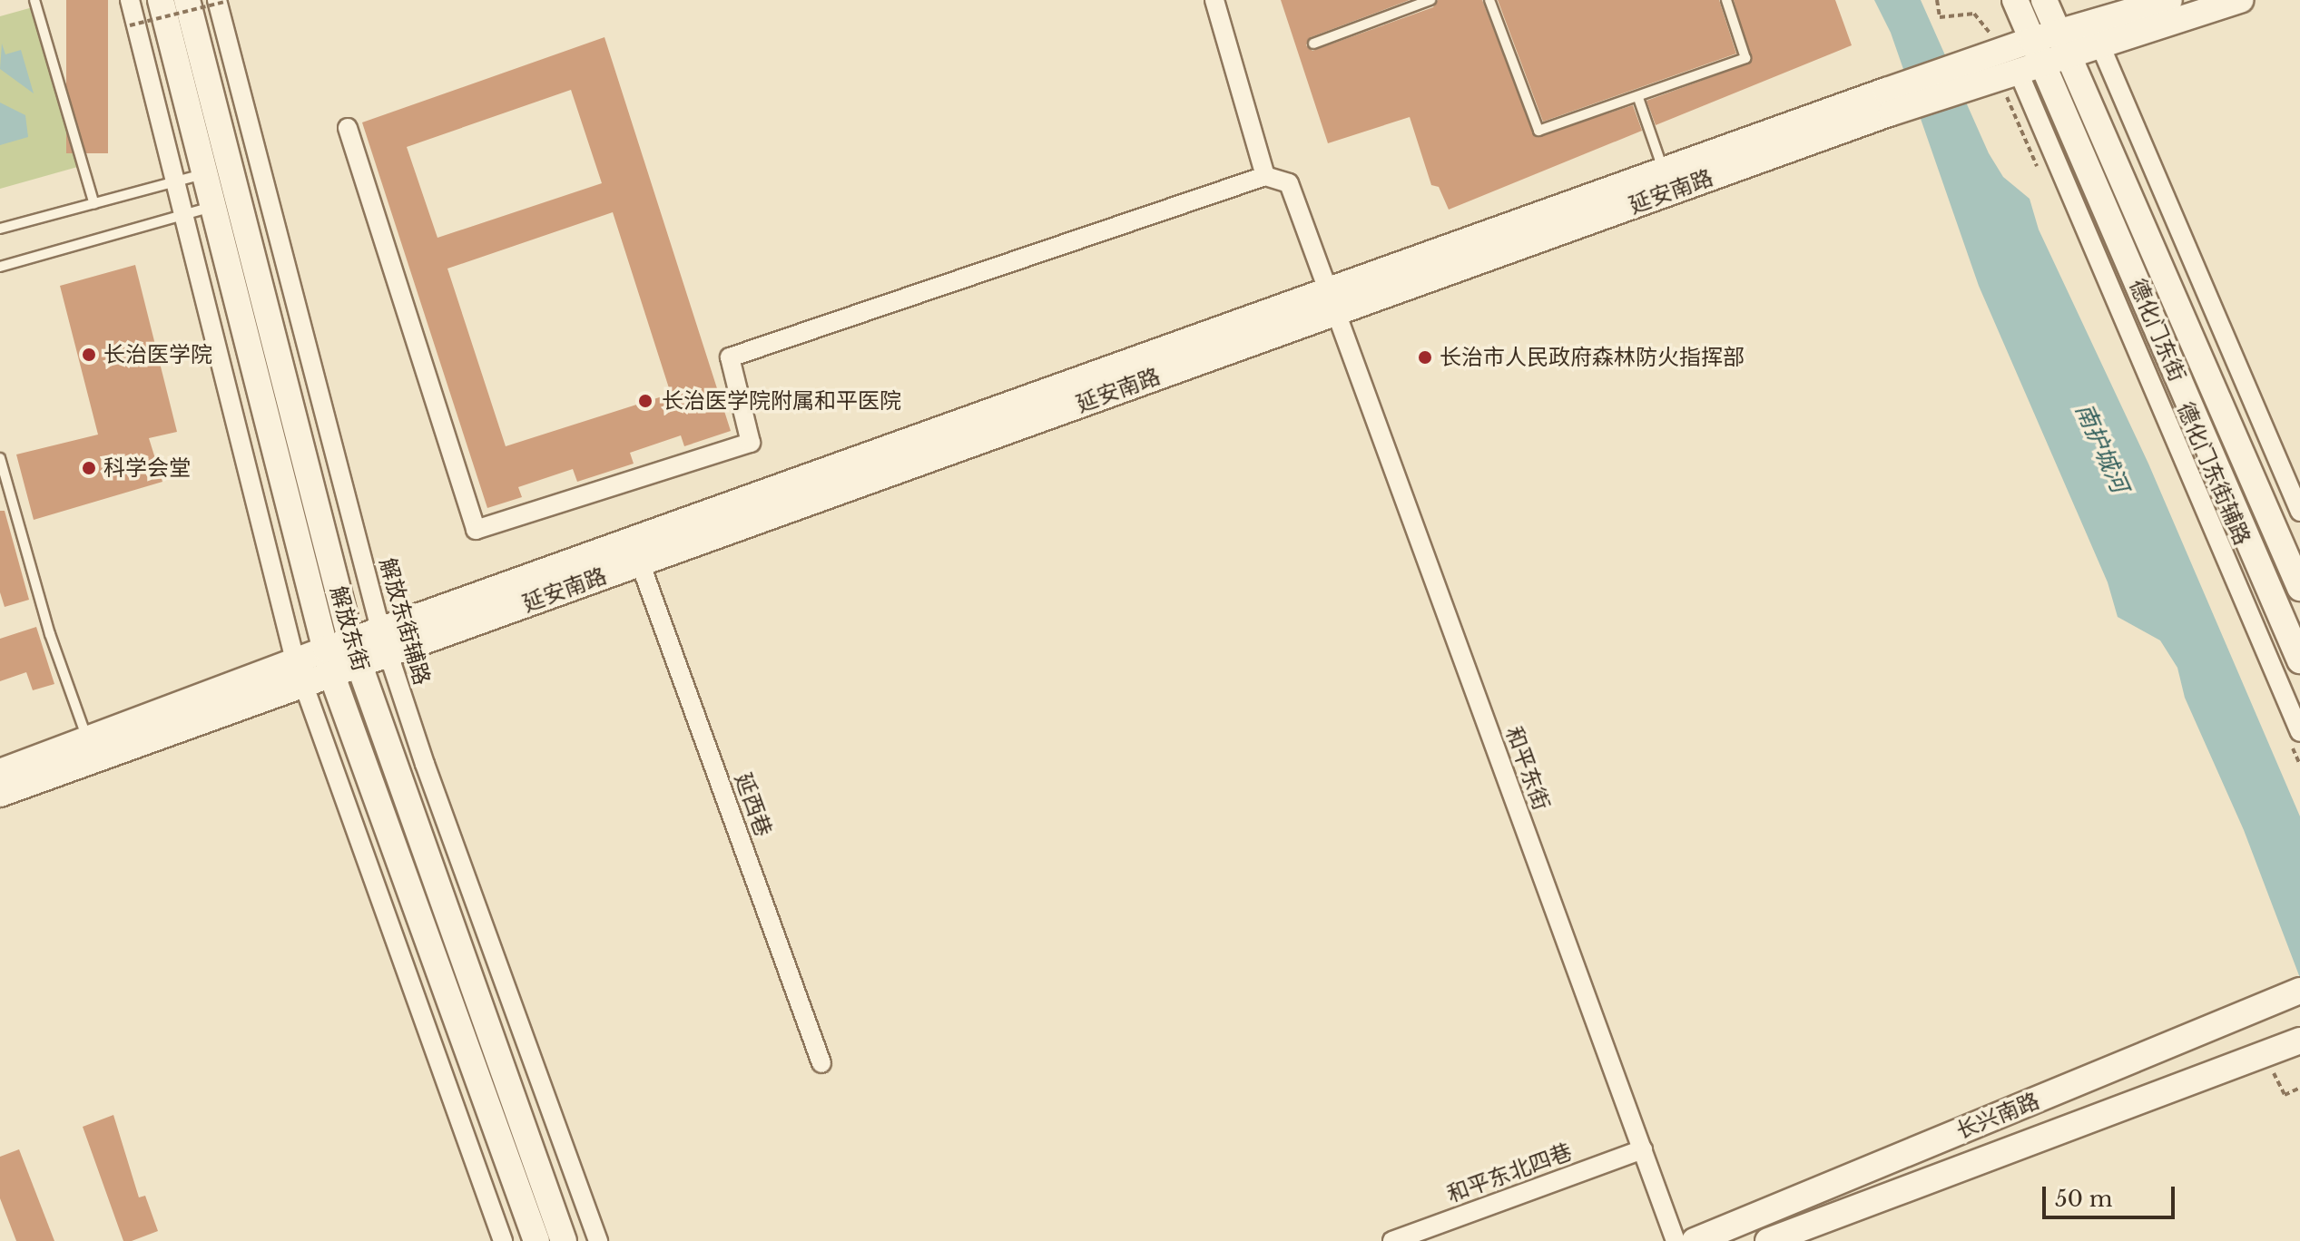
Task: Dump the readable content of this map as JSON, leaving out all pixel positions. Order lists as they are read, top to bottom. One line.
{"streets":{"main road":["延安南路","德化门东街","解放东街","长兴南路"],"street":["德化门东街辅路","解放东街辅路","和平东街","延西巷","和平东北四巷"]},"crossings":[["延安南路","德化门东街"],["延安南路","德化门东街辅路"],["延安南路","解放东街辅路"],["延安南路","解放东街"],["延安南路","和平东街"],["延安南路","延西巷"],["德化门东街","德化门东街辅路"],["和平东街","和平东北四巷"]],"water":["南护城河"],"places":["长治医学院","长治市人民政府森林防火指挥部","长治医学院附属和平医院","科学会堂"],"scale_bar":"50 m"}
